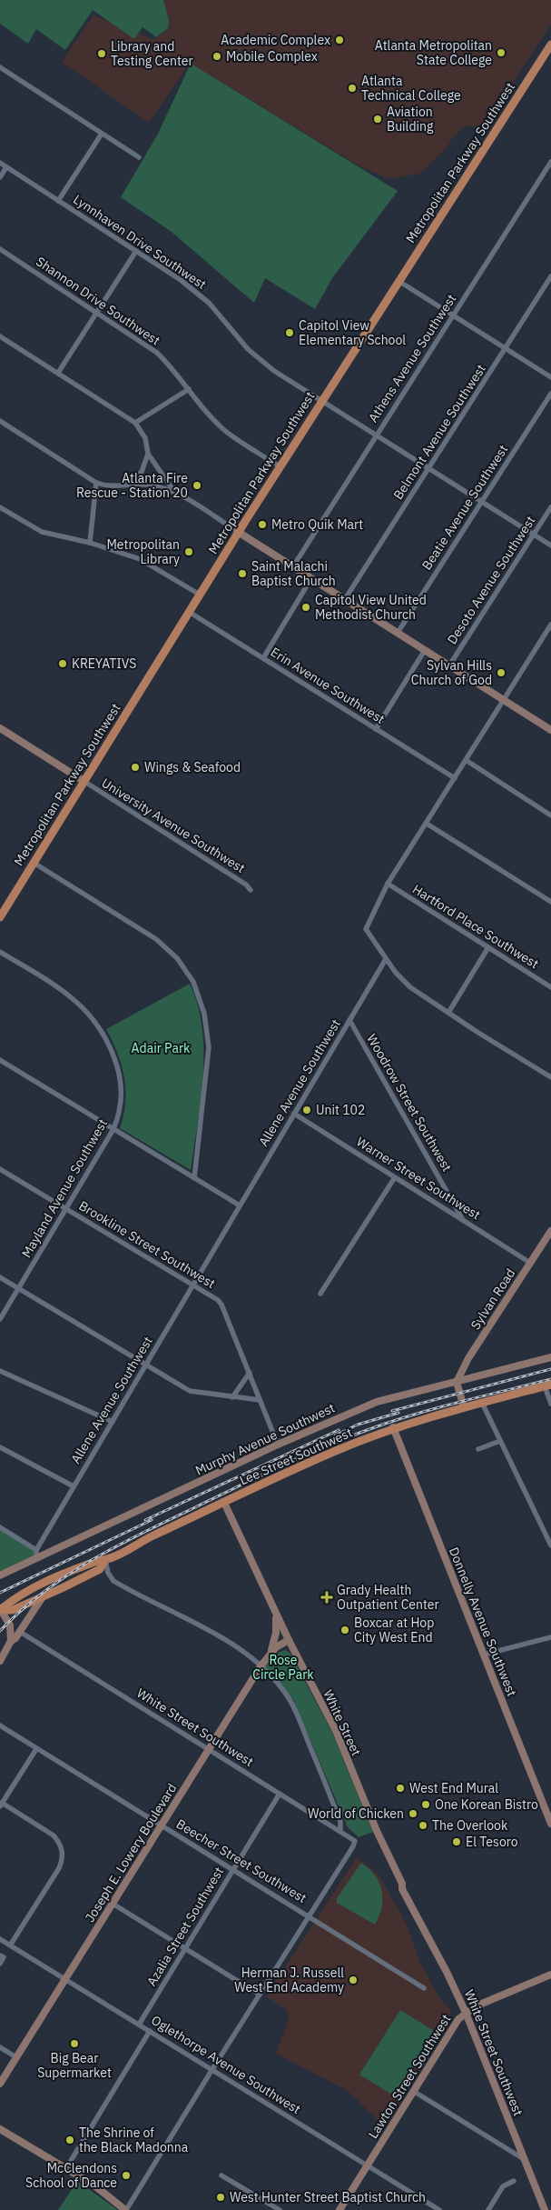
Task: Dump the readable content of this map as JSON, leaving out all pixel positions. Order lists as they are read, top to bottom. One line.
{"streets":{"main road":["Metropolitan Parkway Southwest","Lee Street Southwest"],"street":["Lynnhaven Drive Southwest","Shannon Drive Southwest","Athens Avenue Southwest","Belmont Avenue Southwest","Beatie Avenue Southwest","Desoto Avenue Southwest","Erin Avenue Southwest","University Avenue Southwest","Hartford Place Southwest","Allene Avenue Southwest","Woodrow Street Southwest","Warner Street Southwest","Mayland Avenue Southwest","Brookline Street Southwest","Sylvan Road","Murphy Avenue Southwest","Donnelly Avenue Southwest","White Street","White Street Southwest","Joseph E. Lowery Boulevard","Beecher Street Southwest","Azalia Street Southwest","Oglethorpe Avenue Southwest","Lawton Street Southwest"]},"crossings":[["Metropolitan Parkway Southwest","Lynnhaven Drive Southwest"],["Metropolitan Parkway Southwest","Shannon Drive Southwest"],["Metropolitan Parkway Southwest","Erin Avenue Southwest"],["Metropolitan Parkway Southwest","University Avenue Southwest"],["Lynnhaven Drive Southwest","Athens Avenue Southwest"],["Lynnhaven Drive Southwest","Belmont Avenue Southwest"],["Lynnhaven Drive Southwest","Beatie Avenue Southwest"],["Lynnhaven Drive Southwest","Desoto Avenue Southwest"],["Allene Avenue Southwest","Woodrow Street Southwest"],["Allene Avenue Southwest","Warner Street Southwest"],["Allene Avenue Southwest","Brookline Street Southwest"],["Allene Avenue Southwest","Murphy Avenue Southwest"],["Woodrow Street Southwest","Warner Street Southwest"],["Warner Street Southwest","Sylvan Road"],["Mayland Avenue Southwest","Brookline Street Southwest"],["Brookline Street Southwest","Murphy Avenue Southwest"],["Sylvan Road","Murphy Avenue Southwest"],["Lee Street Southwest","Donnelly Avenue Southwest"],["Lee Street Southwest","White Street"],["White Street","White Street Southwest"],["White Street","Joseph E. Lowery Boulevard"],["White Street Southwest","Joseph E. Lowery Boulevard"],["White Street Southwest","Beecher Street Southwest"],["White Street Southwest","Azalia Street Southwest"],["Joseph E. Lowery Boulevard","Beecher Street Southwest"],["Joseph E. Lowery Boulevard","Oglethorpe Avenue Southwest"],["Beecher Street Southwest","Azalia Street Southwest"],["Azalia Street Southwest","Oglethorpe Avenue Southwest"],["Oglethorpe Avenue Southwest","Lawton Street Southwest"]],"parks":["Adair Park","Rose Circle Park"],"places":{"other":["Academic Complex","Atlanta Metropolitan State College","Library and Testing Center","Mobile Complex","Atlanta Technical College","Aviation Building","Capitol View Elementary School","Atlanta Fire Rescue - Station 20","Metro Quik Mart","Metropolitan Library","Saint Malachi Baptist Church","Capitol View United Methodist Church","KREYATIVS","Sylvan Hills Church of God","Wings & Seafood","Unit 102","Boxcar at Hop City West End","West End Mural","One Korean Bistro","World of Chicken","The Overlook","El Tesoro","Herman J. Russell West End Academy","Big Bear Supermarket","The Shrine of the Black Madonna","McClendons School of Dance","West Hunter Street Baptist Church"],"health":["Grady Health Outpatient Center"]}}
